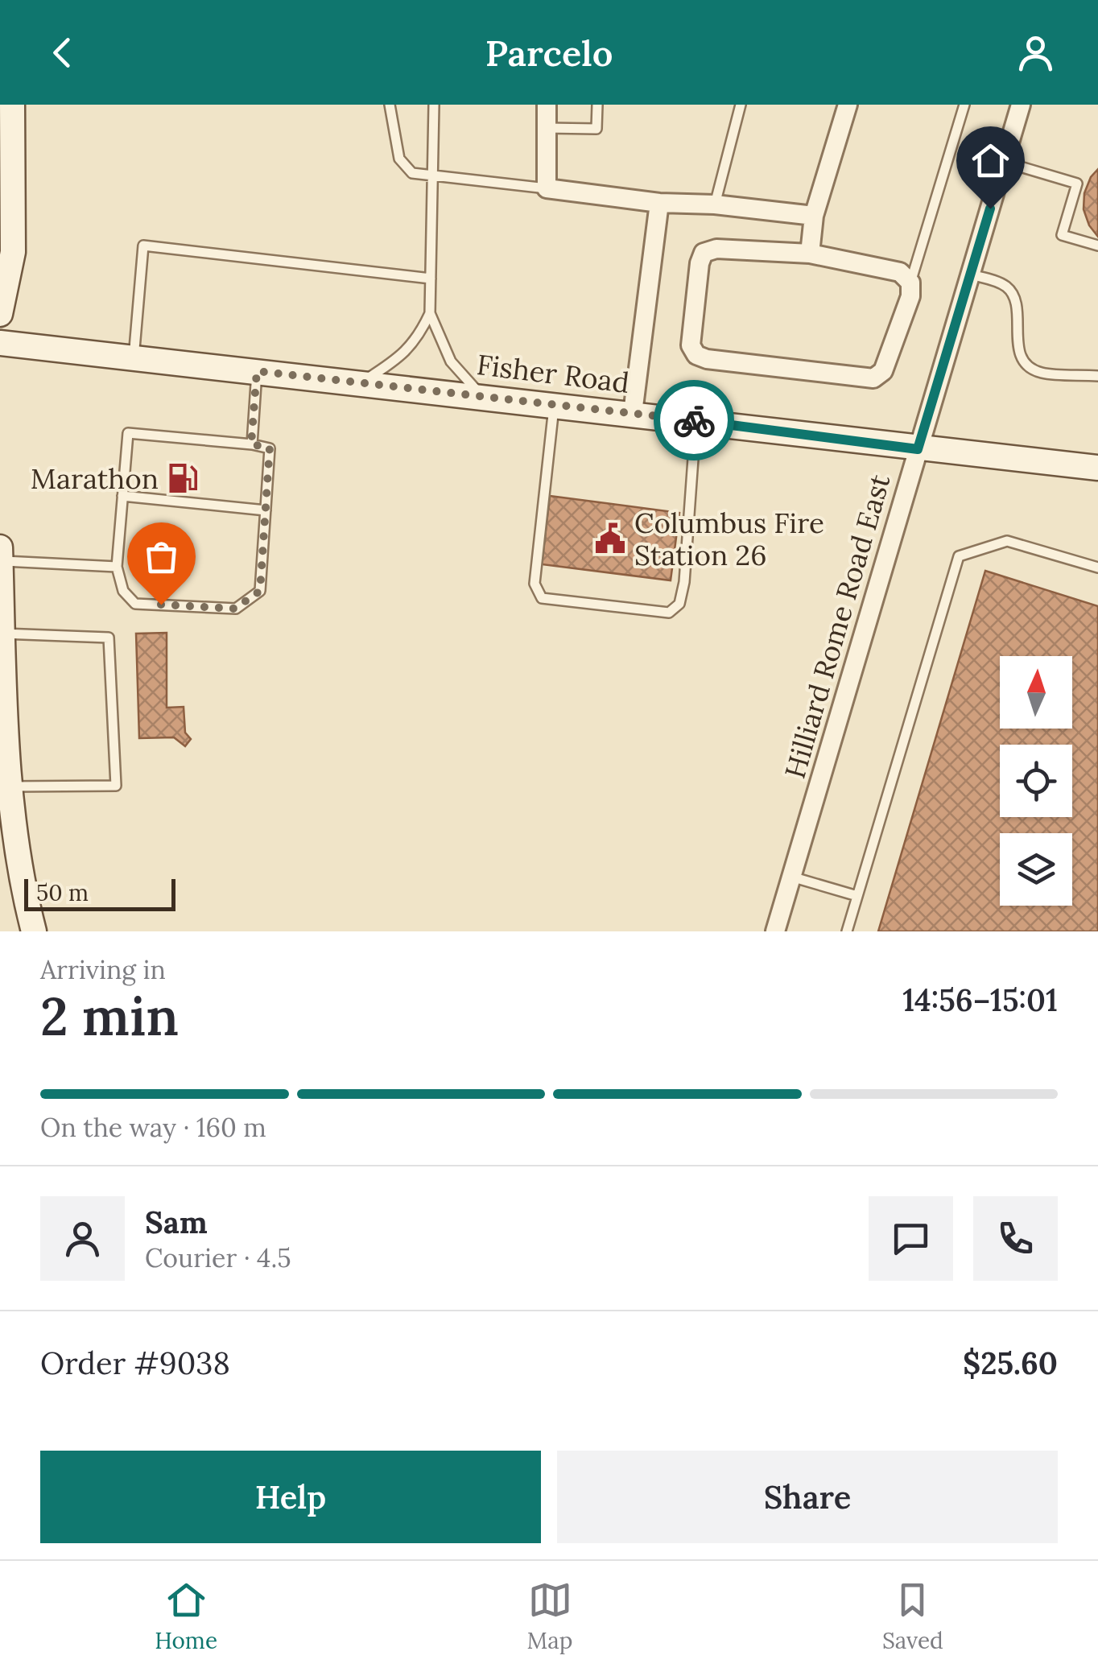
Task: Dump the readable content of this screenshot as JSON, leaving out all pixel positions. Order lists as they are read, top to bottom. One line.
{"streets":{"main road":["Fisher Road"],"street":["Hilliard Rome Road East"]},"crossings":[["Fisher Road","Hilliard Rome Road East"]],"places":{"fuel station":["Marathon"],"public building":["Columbus Fire Station 26"]},"scale_bar":"50 m","north":"top","page":{"header":"Parcelo","scale":"50 m","heading":["2 min","Arriving in","14:56–15:01"],"panel":["Sam","Courier · 4.5","Order #9038","$25.60"],"bar":"On the way · 160 m","buttons":["Help","Share"],"tabs":["Home","Map","Saved"]}}
